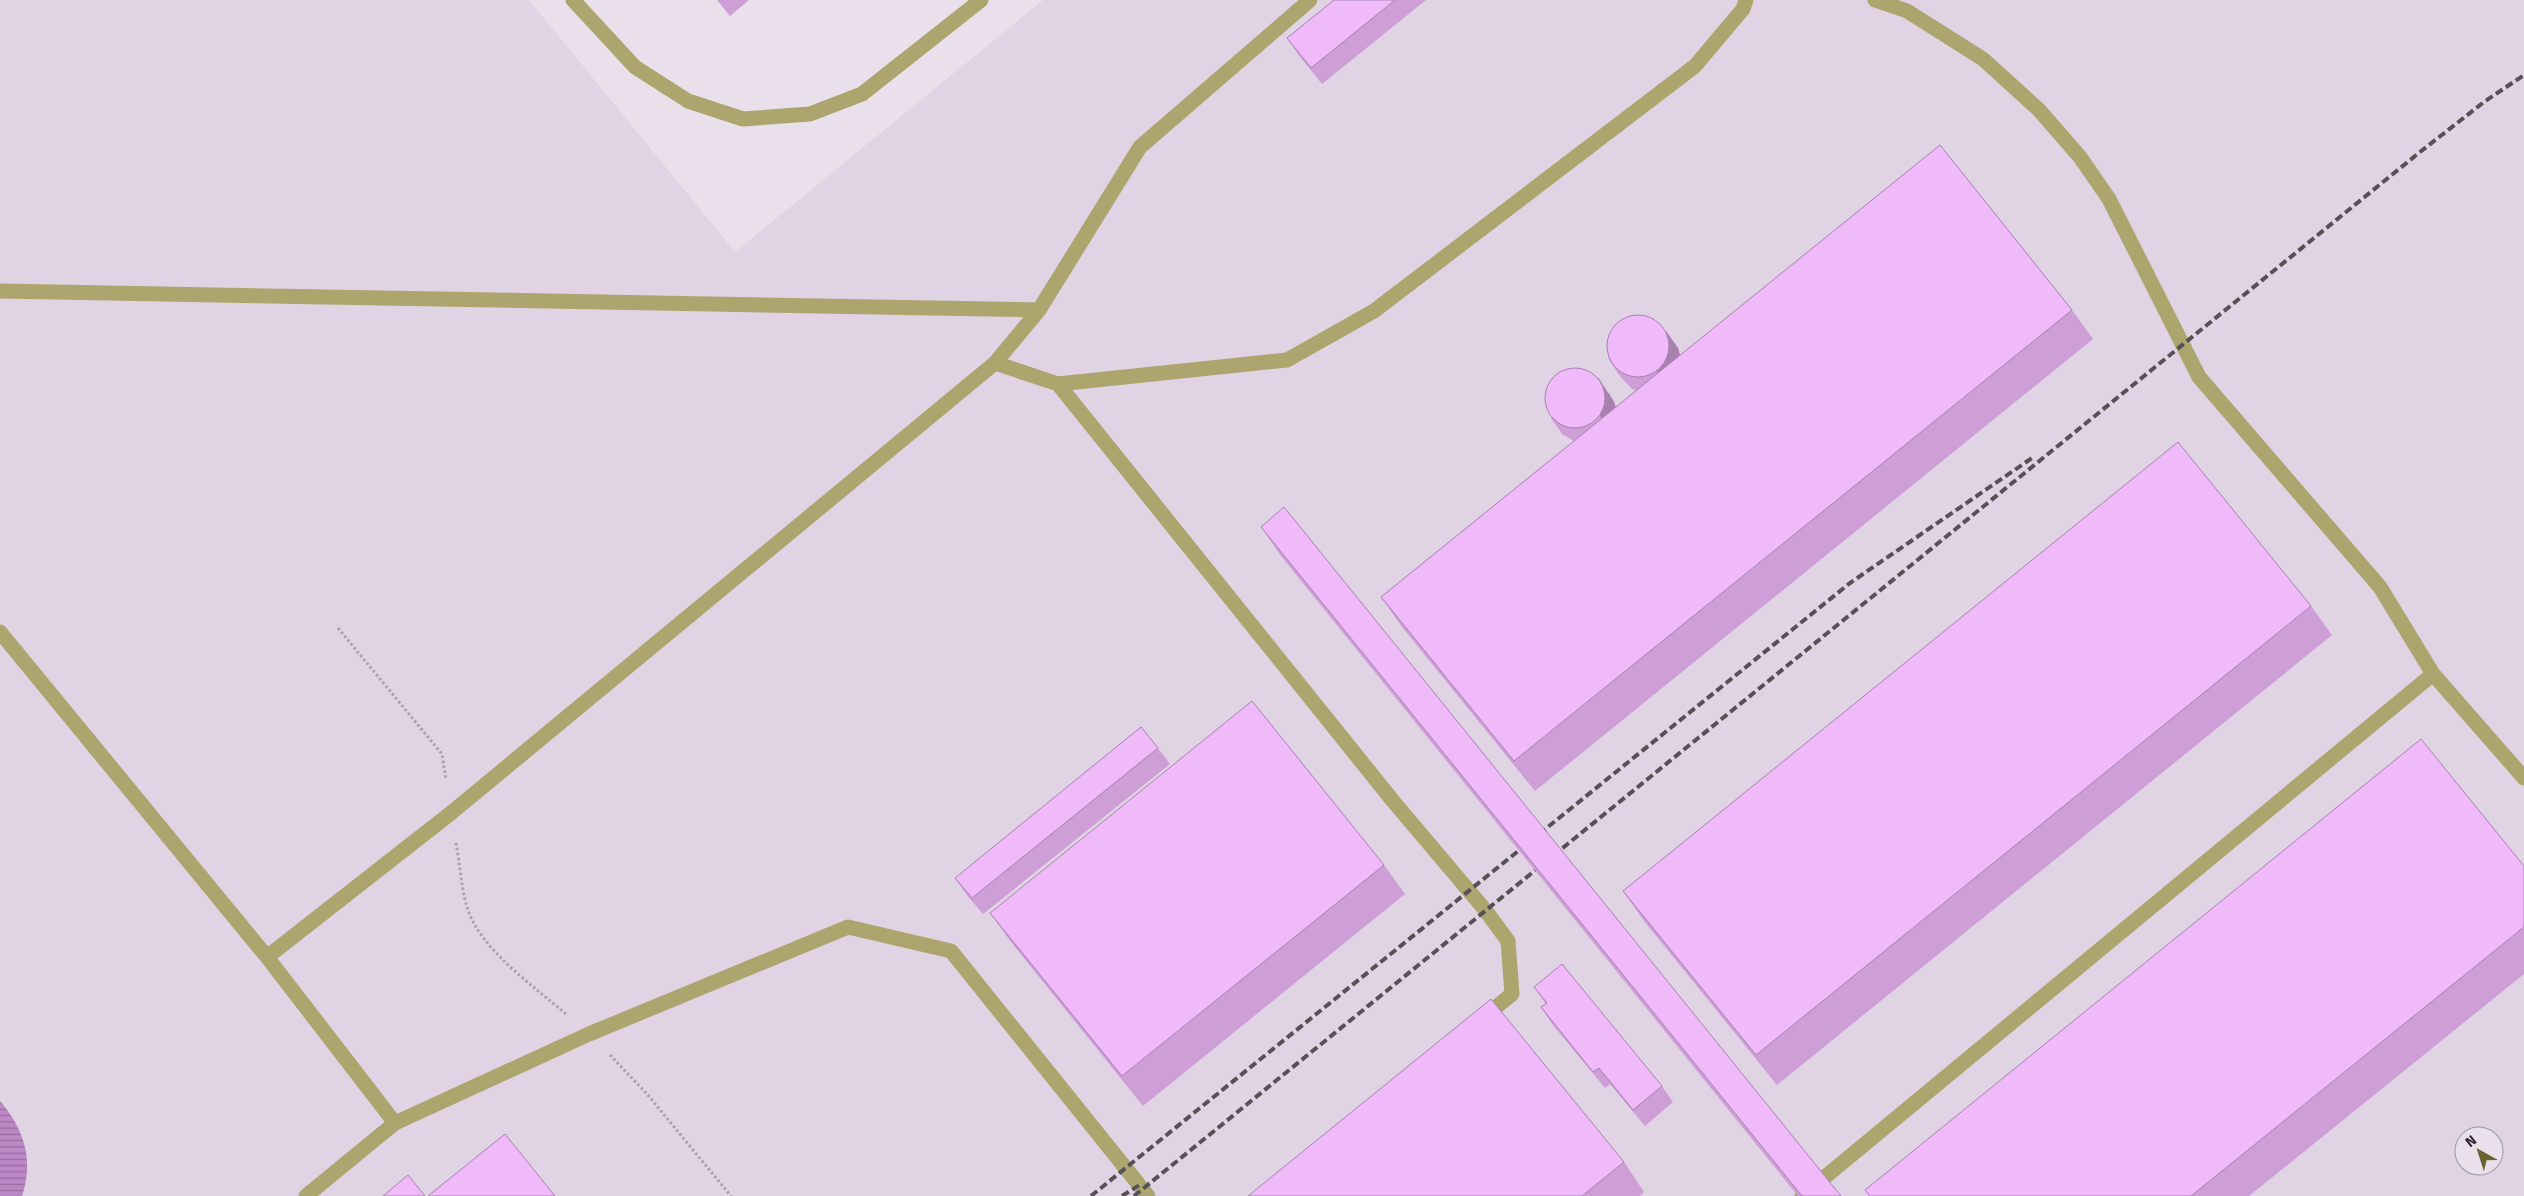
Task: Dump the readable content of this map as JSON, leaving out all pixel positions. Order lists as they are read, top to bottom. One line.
{"north":"top left"}
